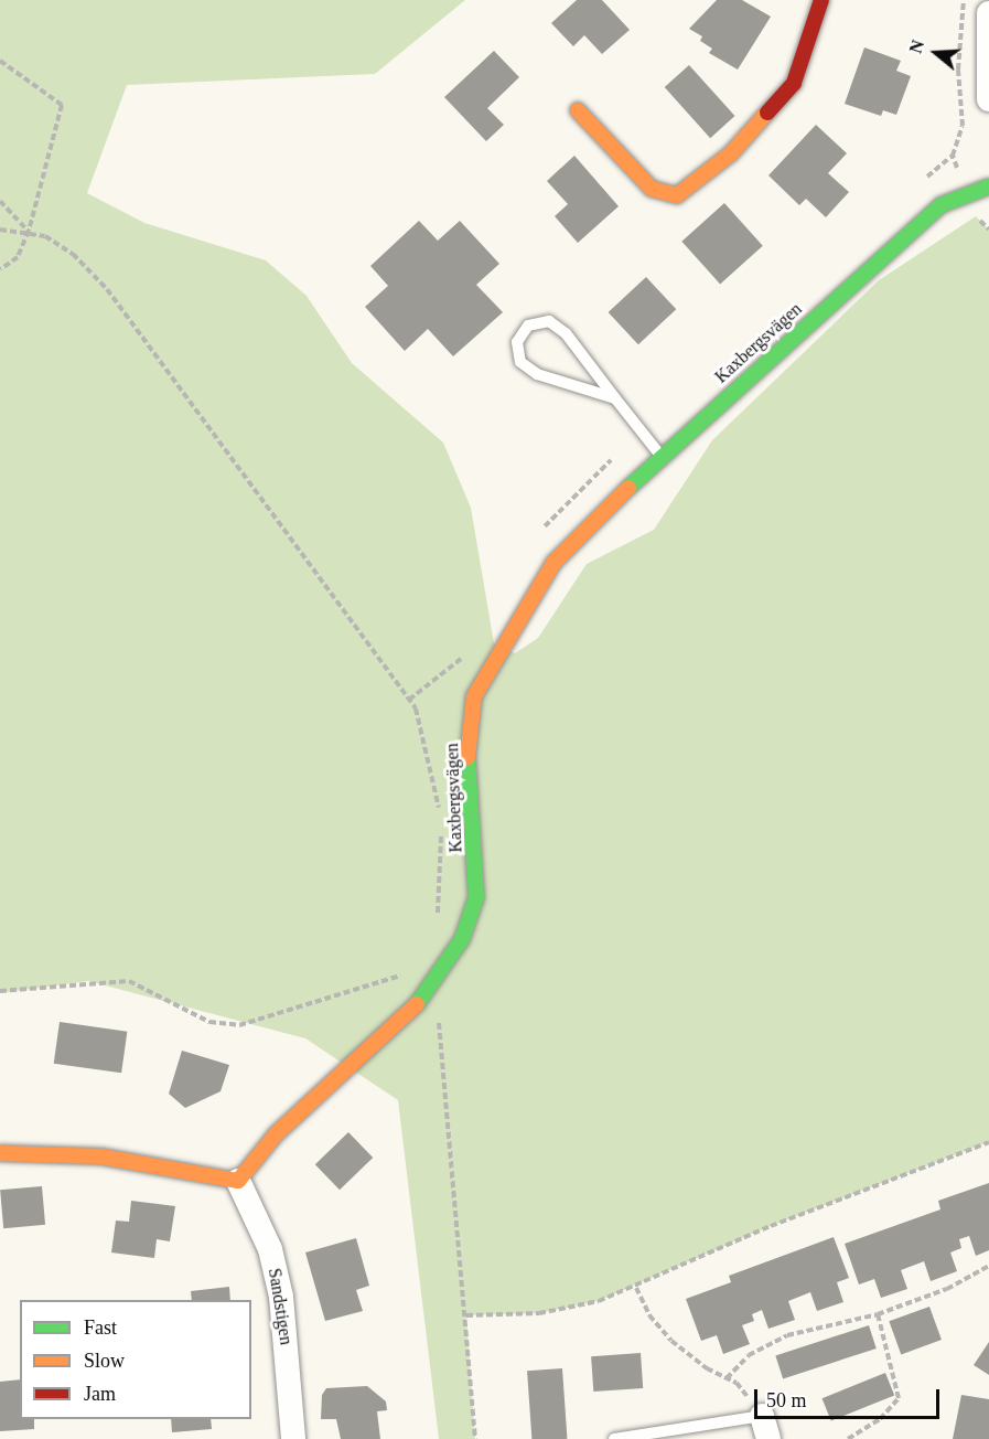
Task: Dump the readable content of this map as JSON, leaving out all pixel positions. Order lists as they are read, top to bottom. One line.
{"streets":{"street":["Kaxbergsvägen","Sandstigen"]},"crossings":[["Kaxbergsvägen","Sandstigen"]],"legend":["Fast","Slow","Jam"],"scale_bar":"50 m","north":"left"}
